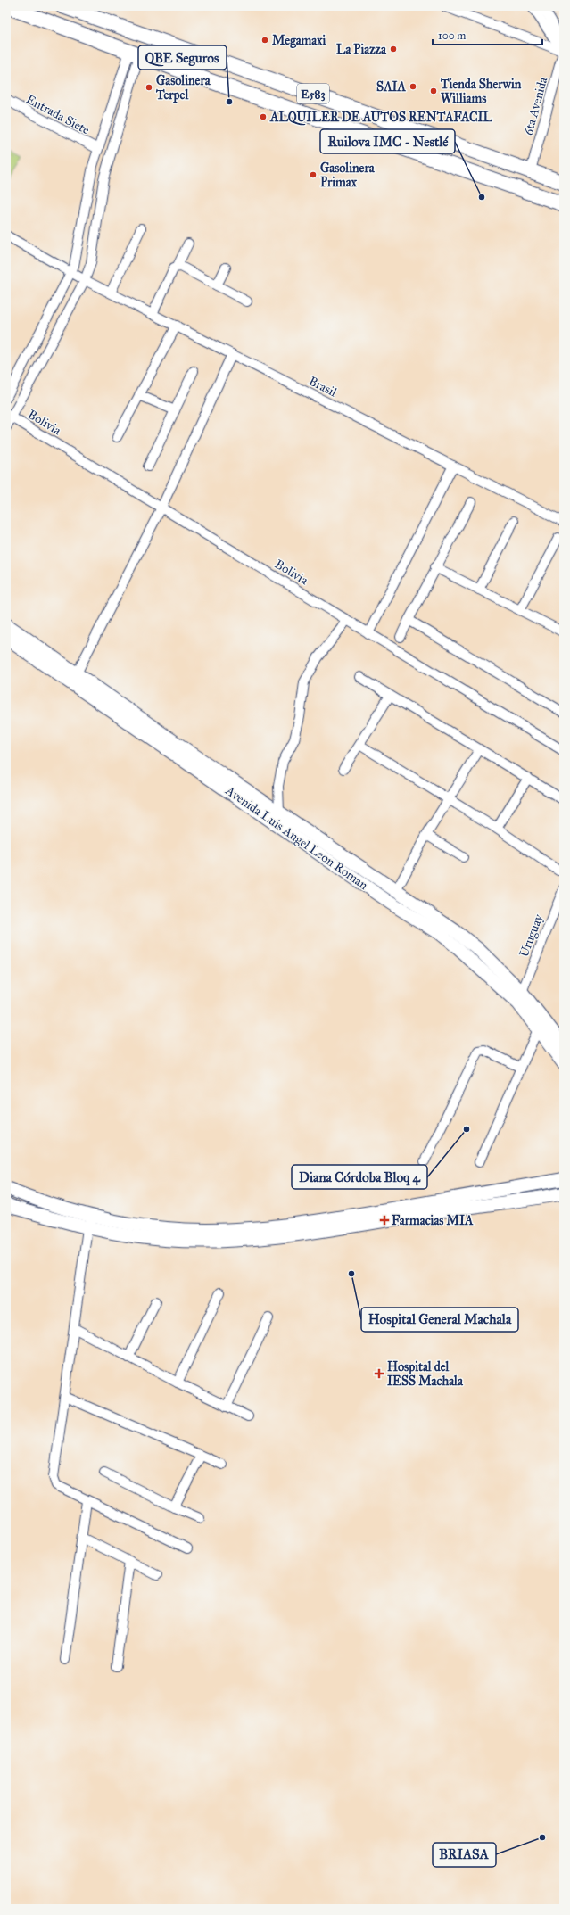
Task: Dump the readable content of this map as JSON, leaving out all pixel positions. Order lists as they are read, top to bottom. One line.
{"streets":{"main road":["E583","Avenida Luis Angel Leon Roman"],"street":["6ta Avenida","Entrada Siete","Brasil","Bolivia","Uruguay"]},"crossings":[["E583","6ta Avenida"],["Avenida Luis Angel Leon Roman","Uruguay"]],"places":{"other":["Megamaxi","La Piazza","SAIA","Gasolinera Terpel","Tienda Sherwin Williams","QBE Seguros","ALQUILER DE AUTOS RENTAFACIL","Gasolinera Primax","Ruilova IMC - Nestlé","Diana Córdoba Bloq 4","Hospital General Machala","BRIASA"],"health":["Farmacias MIA","Hospital del IESS Machala"]},"scale_bar":"100 m"}
